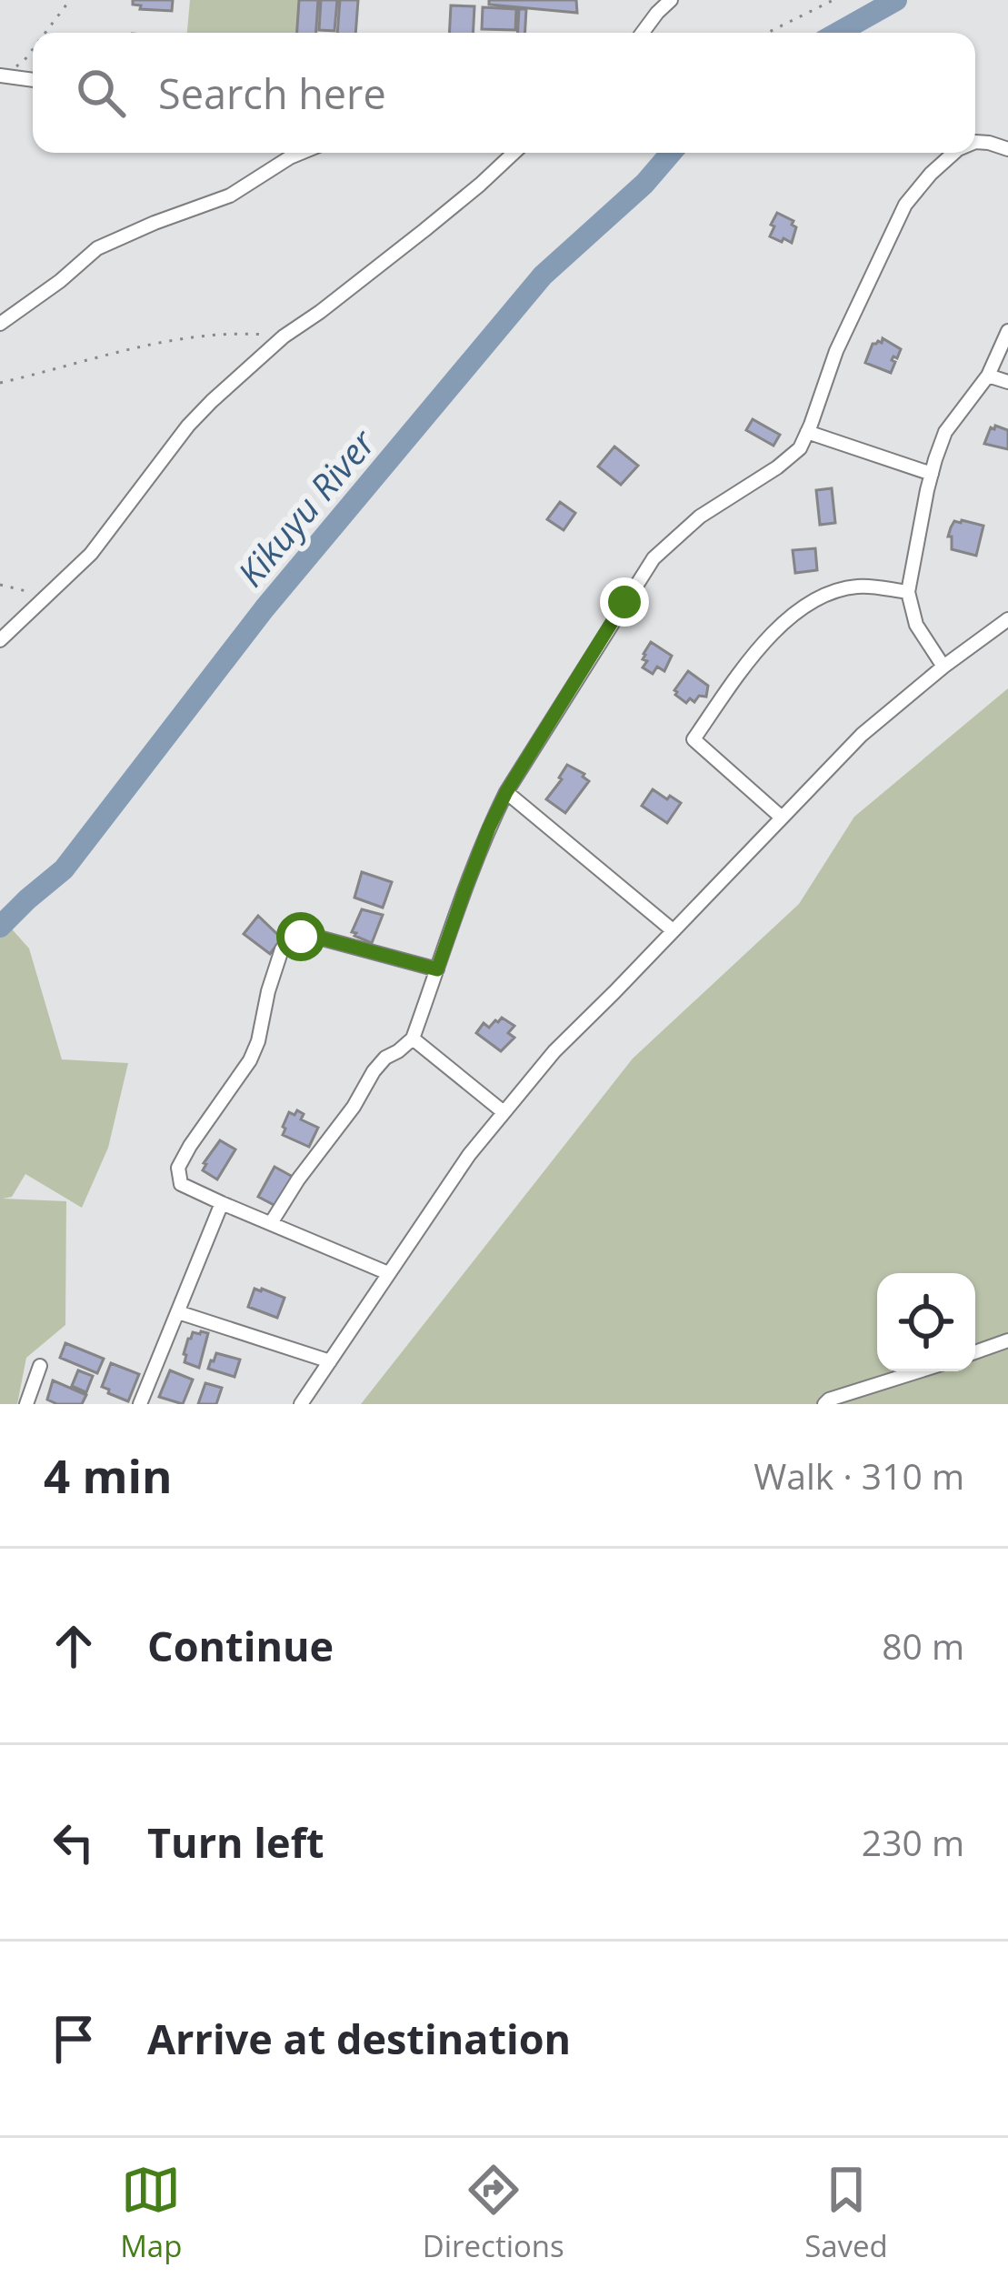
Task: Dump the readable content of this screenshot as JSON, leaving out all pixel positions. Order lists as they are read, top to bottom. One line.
{"water":["Kikuyu River"],"page":{"search":"Search here","heading":["4 min","Walk · 310 m"],"list":[["Continue","80 m"],["Turn left","230 m"],"Arrive at destination"],"nav":["Map","Directions","Saved"]}}
